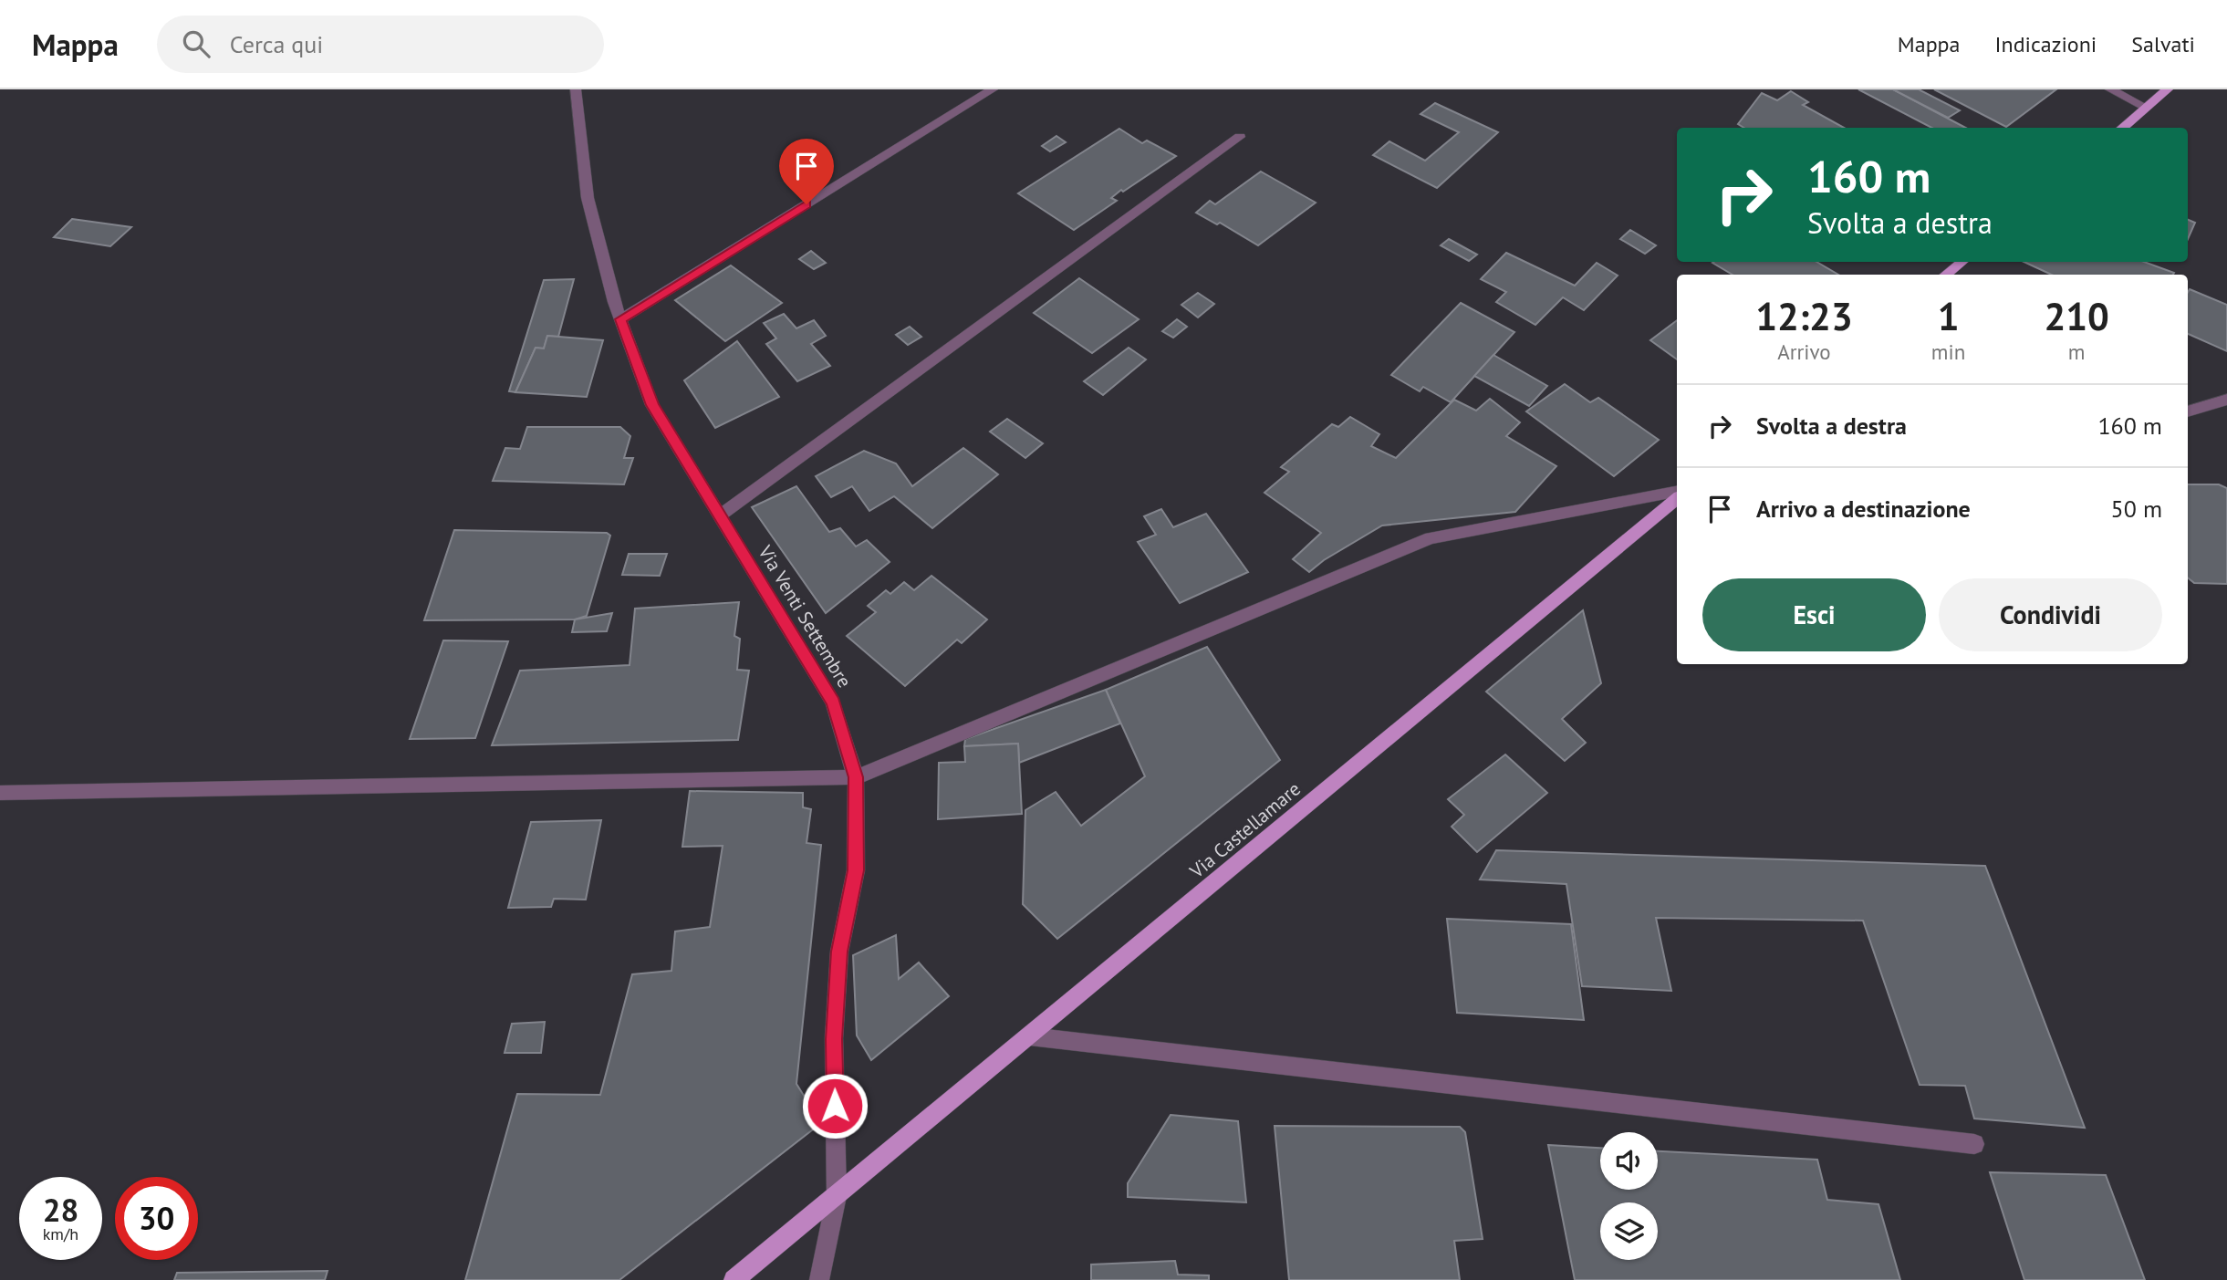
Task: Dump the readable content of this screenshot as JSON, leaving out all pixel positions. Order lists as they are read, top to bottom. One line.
{"streets":{"main road":["Via Castellamare"],"street":["Via Venti Settembre"]},"crossings":[["Via Venti Settembre","Via Castellamare"]],"page":{"header":"Mappa","search":"Cerca qui","nav":["Mappa","Indicazioni","Salvati"],"turn":["160 m","Svolta a destra"],"eta":["12:23","Arrivo","1","min","210","m"],"list":[{"name":"Svolta a destra","value":"160 m"},{"name":"Arrivo a destinazione","value":"50 m"}],"buttons":["Esci","Condividi"],"speed":"28 km/h","limit":"30"}}
